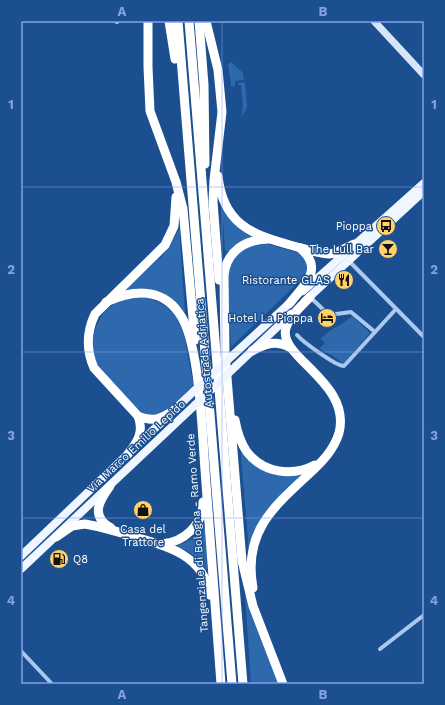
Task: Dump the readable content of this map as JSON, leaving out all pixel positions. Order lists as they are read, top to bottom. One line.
{"streets":{"highway":["Autostrada Adriatica","Tangenziale di Bologna - Ramo Verde"],"main road":["Via Marco Emilio Lepido"]},"places":{"bus stop":["Pioppa"],"bar":["The Lull Bar"],"restaurant":["Ristorante GLAS"],"hotel":["Hotel La Pioppa"],"shop":["Casa del Trattore"],"fuel station":["Q8"]},"grid":{"columns":["A","B"],"rows":["1","2","3","4"]}}
